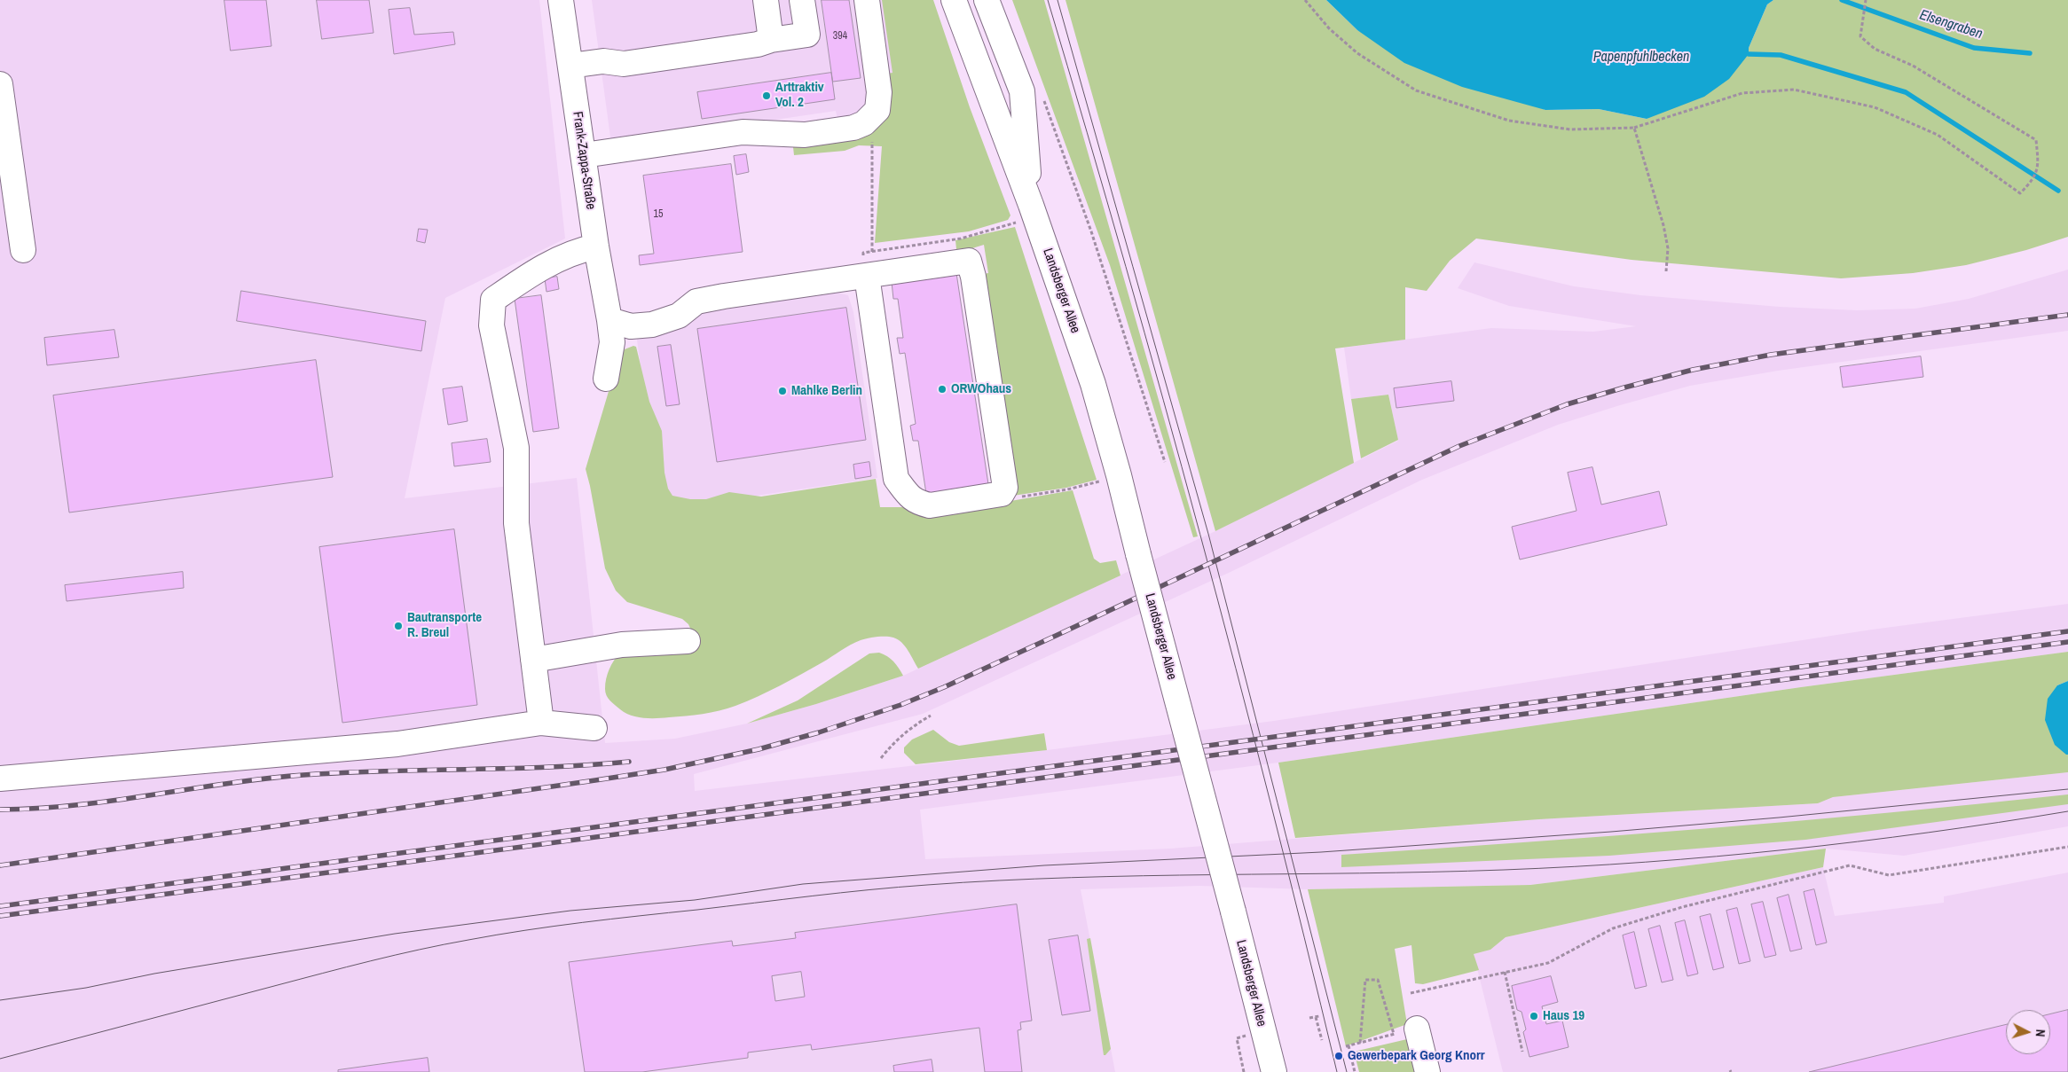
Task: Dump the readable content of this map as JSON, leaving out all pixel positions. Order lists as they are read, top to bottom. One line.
{"streets":{"main road":["Frank-Zappa-Straße","Landsberger Allee"]},"water":["Elsengraben","Papenpfuhlbecken"],"places":["Arttraktiv Vol. 2","ORWOhaus","Mahlke Berlin","Bautransporte R. Breul","Haus 19","Gewerbepark Georg Knorr"],"house_numbers":["394","15"],"north":"right"}
